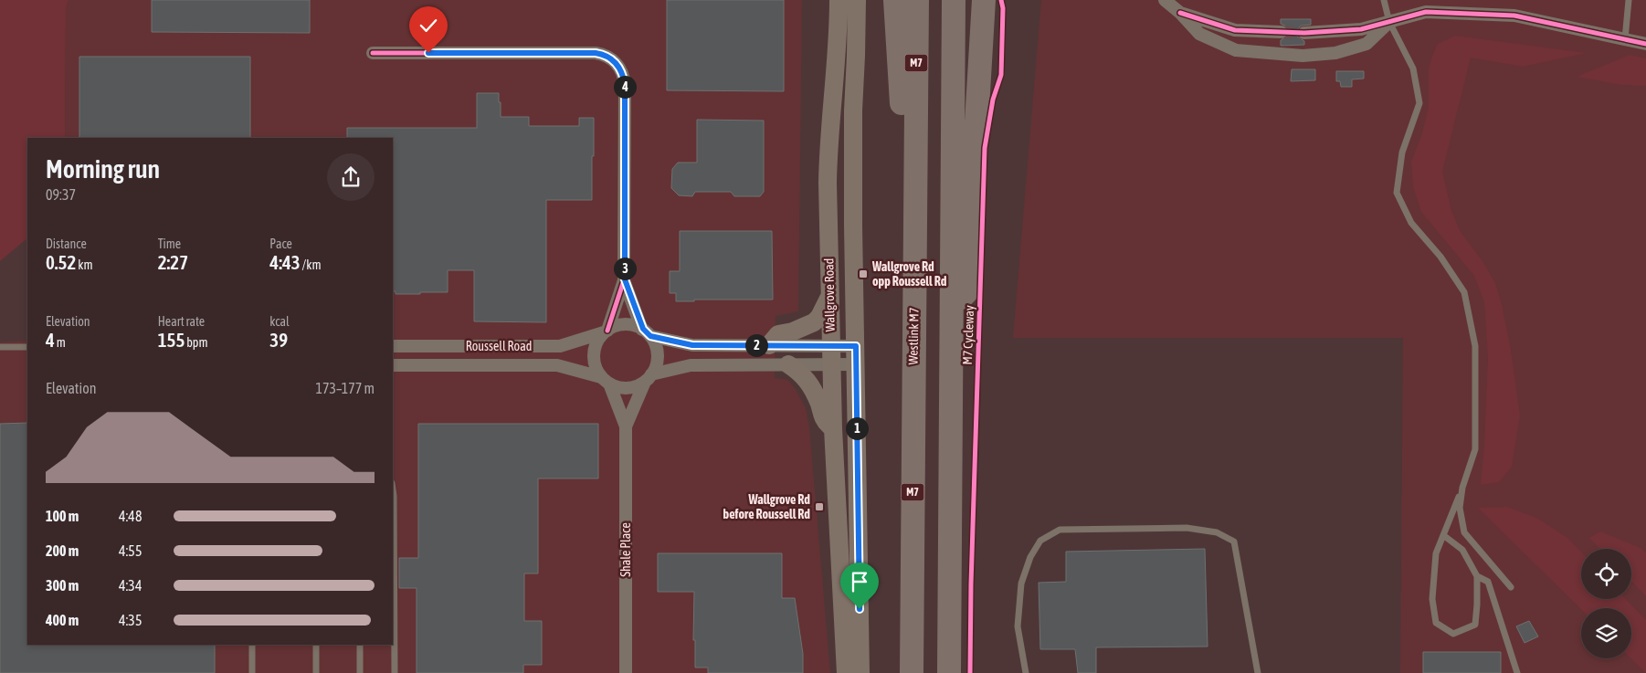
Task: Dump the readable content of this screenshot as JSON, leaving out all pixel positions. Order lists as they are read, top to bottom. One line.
{"streets":{"highway":["M7","Westlink M7"],"main road":["Wallgrove Road"],"street":["Roussell Road","Shale Place"],"cycle path":["M7 Cycleway"]},"crossings":[["Roussell Road","Shale Place"]],"places":{"transit":["Wallgrove Rd opp Roussell Rd","Wallgrove Rd before Roussell Rd"]},"page":{"pins":["4","3","2","1"],"heading":["Morning run","09:37"],"stats":[["Distance","0.52 km"],["Time","2:27"],["Pace","4:43 /km"],["Elevation","4 m"],["Heart rate","155 bpm"],["kcal","39"]],"chart":["Elevation","173–177 m"],"list":[{"name":"100 m","note":"4:48"},{"name":"200 m","note":"4:55"},{"name":"300 m","note":"4:34"},{"name":"400 m","note":"4:35"}]}}
